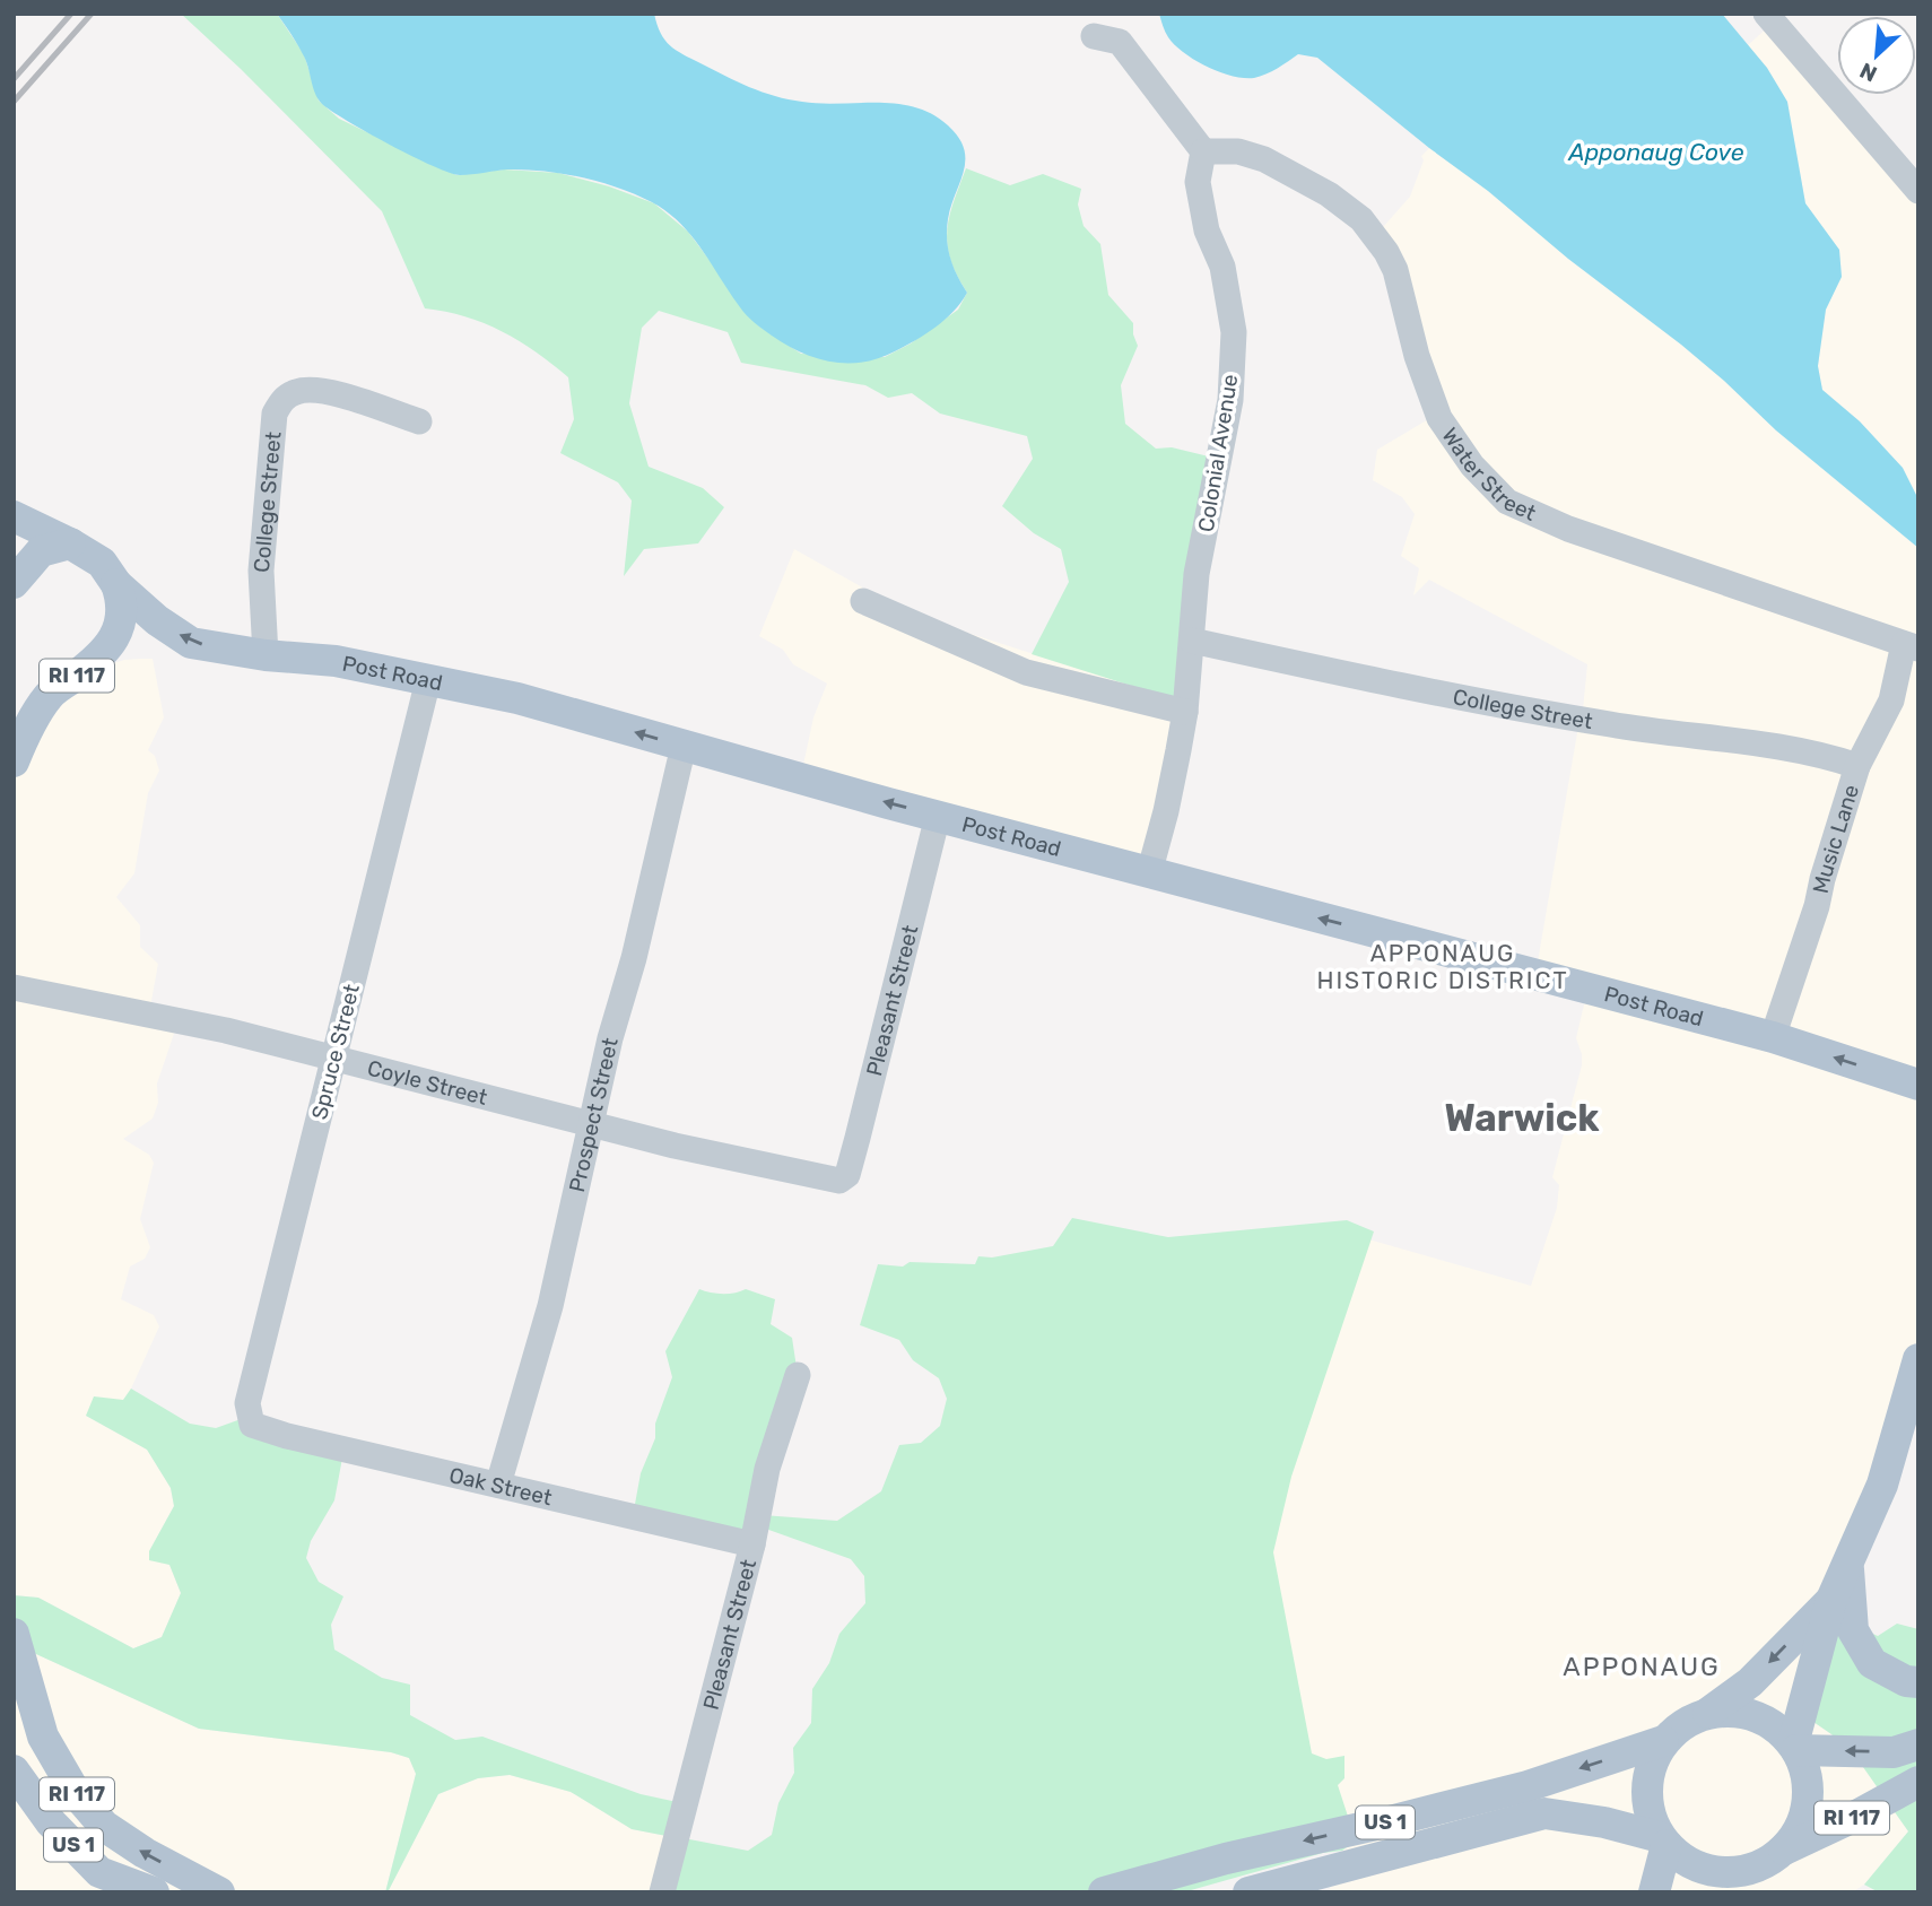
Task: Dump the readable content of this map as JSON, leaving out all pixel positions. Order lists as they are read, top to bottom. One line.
{"streets":{"main road":["Post Road","RI 117","US 1"],"street":["Colonial Avenue","Water Street","College Street","Music Lane","Pleasant Street","Spruce Street","Coyle Street","Prospect Street","Oak Street"]},"crossings":[["Colonial Avenue","Water Street"],["Colonial Avenue","College Street"],["Colonial Avenue","Post Road"],["Water Street","Music Lane"],["College Street","Post Road"],["College Street","Music Lane"],["Post Road","RI 117"],["Post Road","Music Lane"],["Post Road","Pleasant Street"],["Post Road","Spruce Street"],["Post Road","Prospect Street"],["RI 117","US 1"],["Pleasant Street","Coyle Street"],["Pleasant Street","Oak Street"],["Spruce Street","Coyle Street"],["Spruce Street","Oak Street"],["Coyle Street","Prospect Street"],["Prospect Street","Oak Street"]],"one_way":["Post Road"],"districts":["APPONAUG HISTORIC DISTRICT","Warwick","APPONAUG"],"water":["Apponaug Cove"],"north":"bottom left"}
